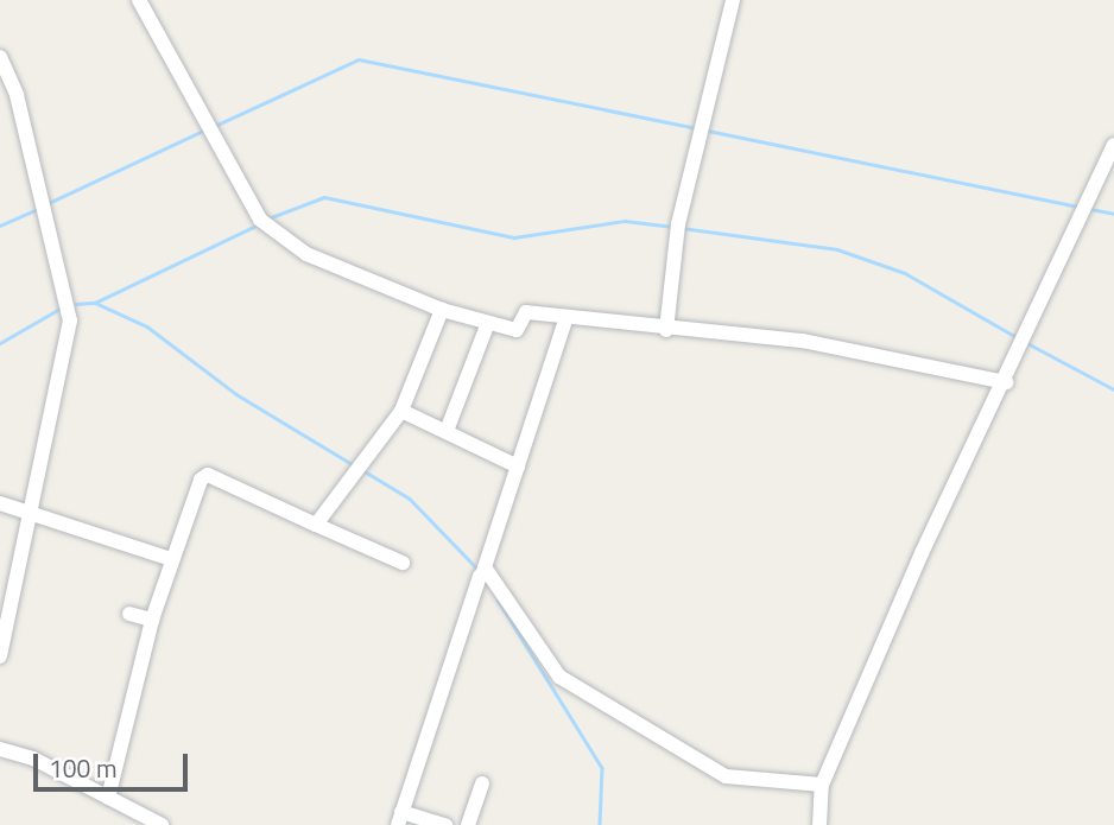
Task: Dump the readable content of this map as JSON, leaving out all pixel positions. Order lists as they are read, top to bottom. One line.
{"scale_bar":"100 m"}
